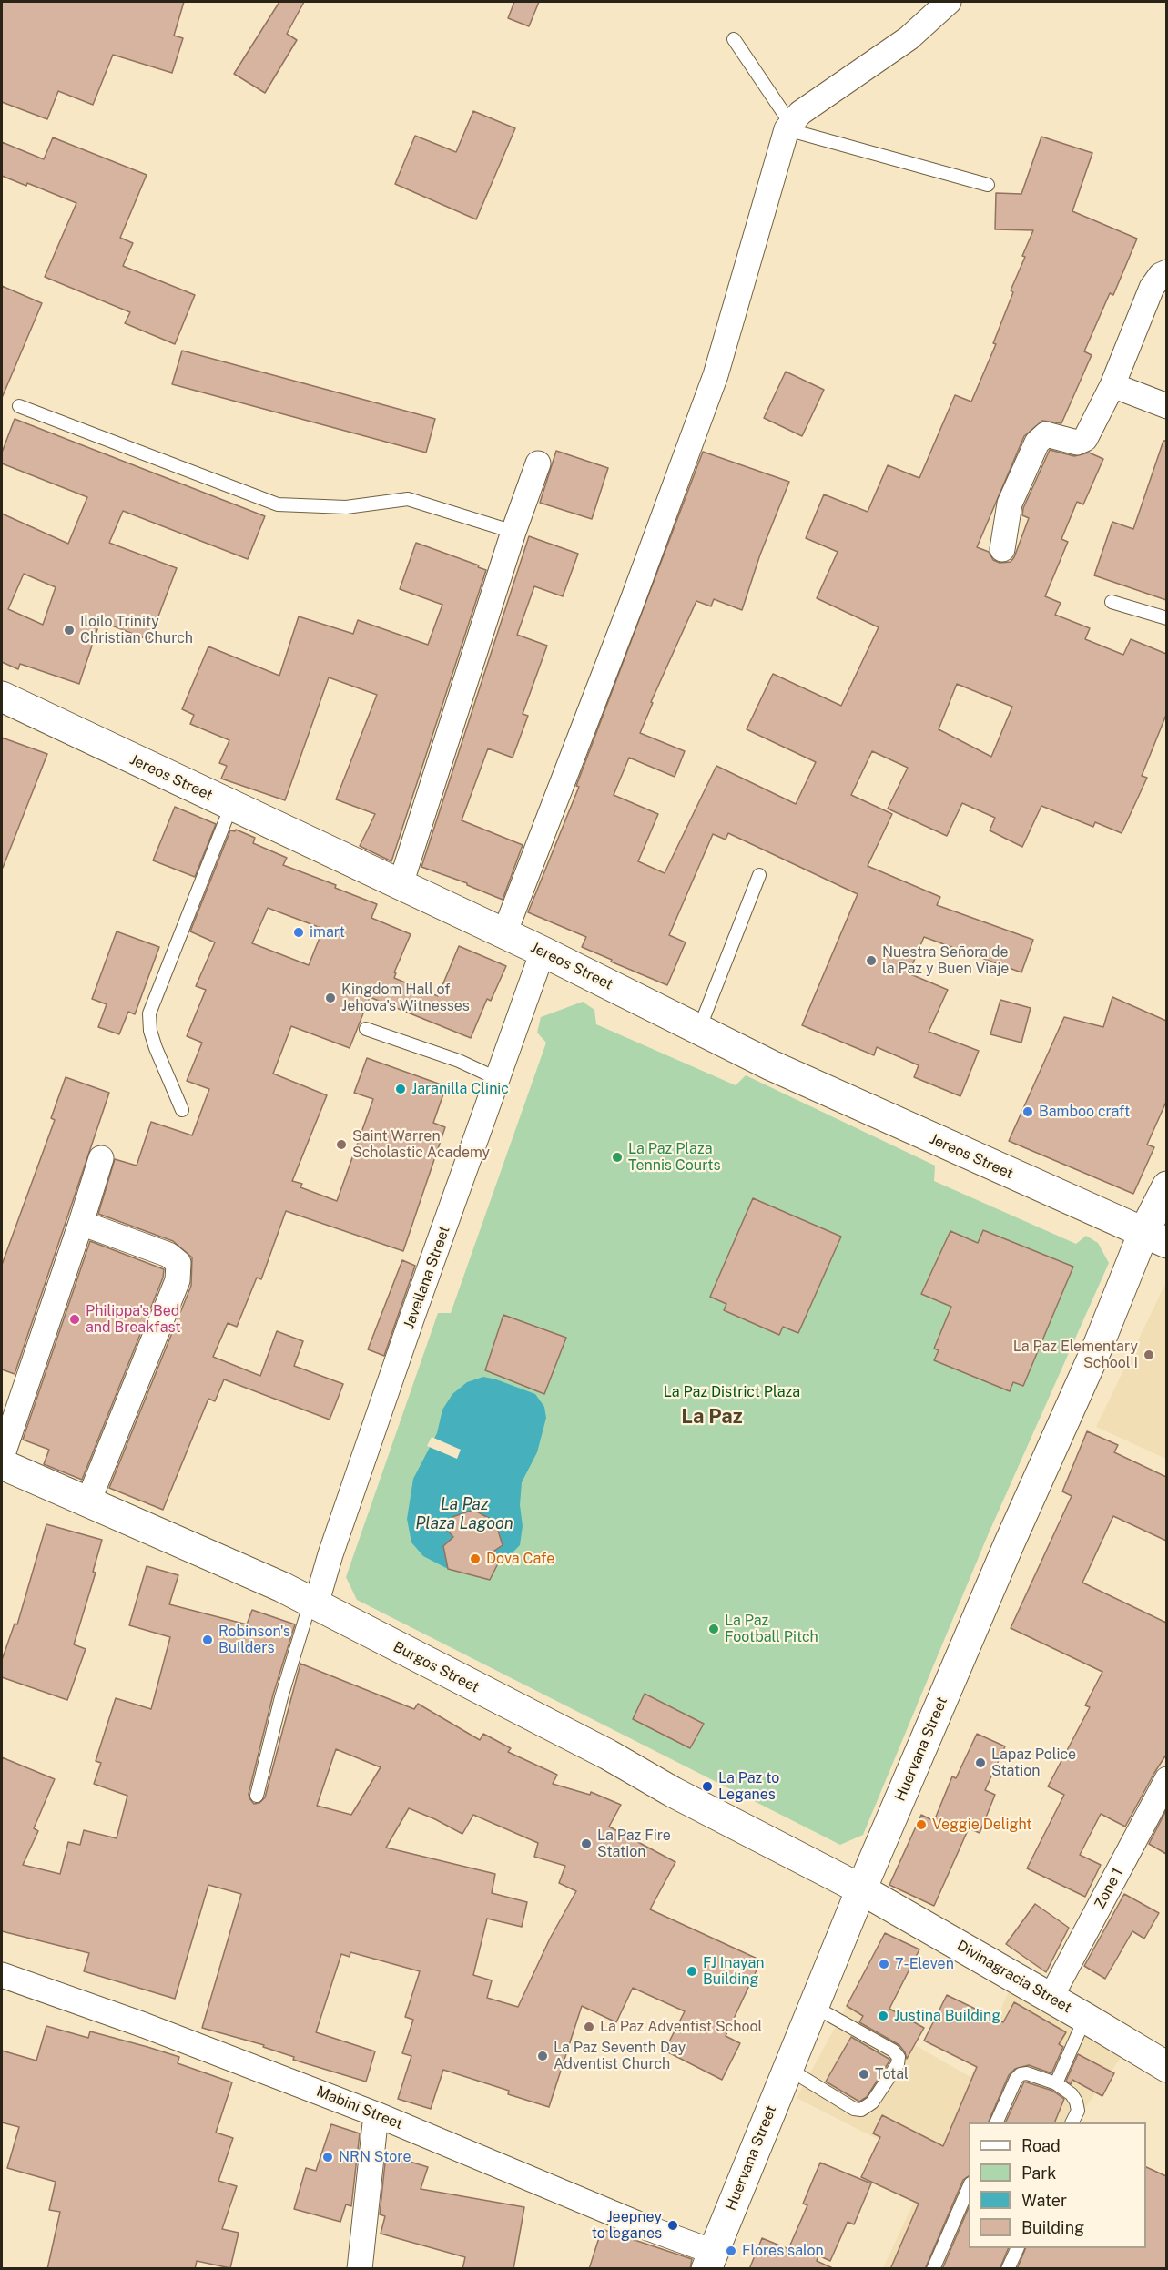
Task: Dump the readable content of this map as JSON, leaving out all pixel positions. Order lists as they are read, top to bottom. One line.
{"streets":{"main road":["Jereos Street","Burgos Street","Huervana Street","Divinagracia Street"],"street":["Javellana Street","Zone 1","Mabini Street"]},"crossings":[["Jereos Street","Javellana Street"],["Jereos Street","Huervana Street"],["Javellana Street","Burgos Street"],["Burgos Street","Huervana Street"],["Burgos Street","Divinagracia Street"],["Huervana Street","Divinagracia Street"],["Huervana Street","Mabini Street"],["Zone 1","Divinagracia Street"]],"districts":["La Paz"],"water":["La Paz Plaza Lagoon"],"parks":["La Paz District Plaza"],"places":["Iloilo Trinity Christian Church","imart","Nuestra Señora de la Paz y Buen Viaje","Kingdom Hall of Jehova's Witnesses","Jaranilla Clinic","Bamboo craft","Saint Warren Scholastic Academy","La Paz Plaza Tennis Courts","Philippa's Bed and Breakfast","La Paz Elementary School I","Dova Cafe","La Paz Football Pitch","Robinson's Builders","Lapaz Police Station","La Paz to Leganes","Veggie Delight","La Paz Fire Station","7-Eleven","FJ Inayan Building","Justina Building","La Paz Adventist School","La Paz Seventh Day Adventist Church","Total","NRN Store","Jeepney to leganes","Flores salon"],"legend":["Road","Park","Water","Building"]}
